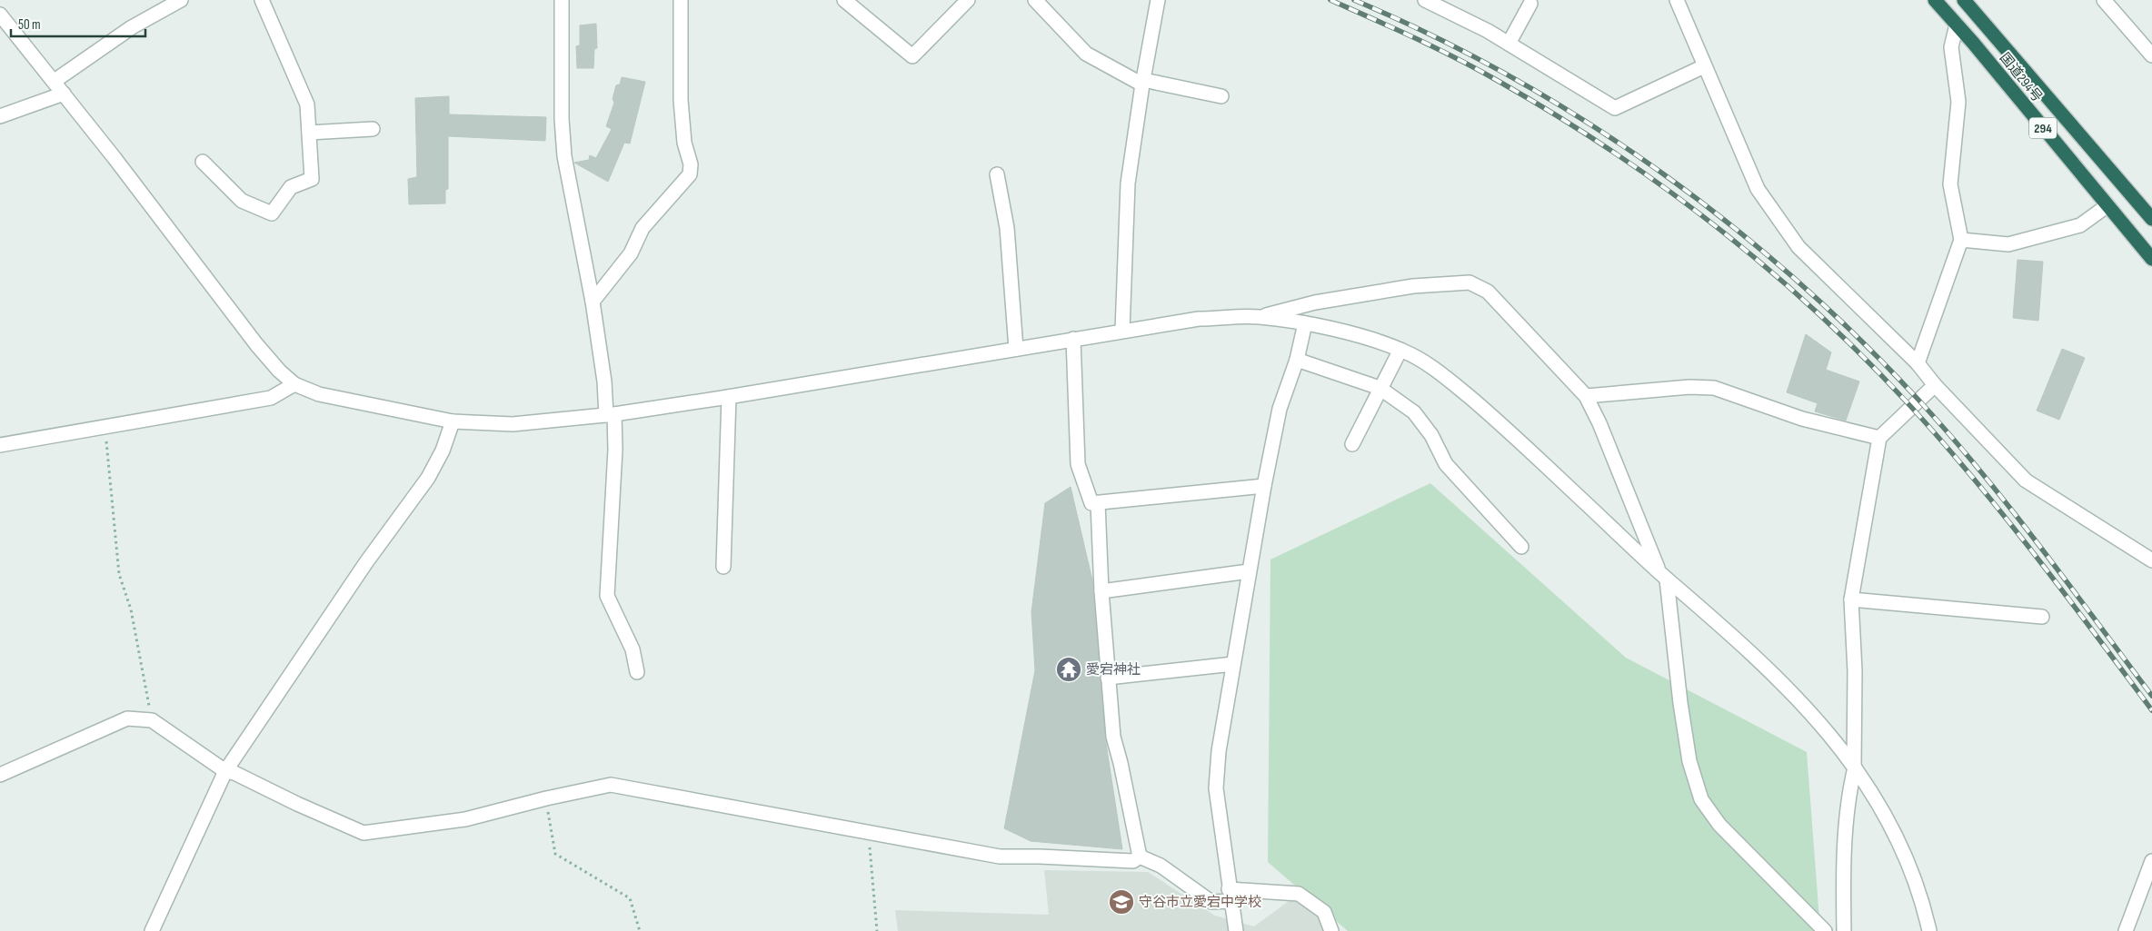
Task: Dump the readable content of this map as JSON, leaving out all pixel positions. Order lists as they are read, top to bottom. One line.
{"streets":{"highway":["国道294号","294"]},"places":{"temple":["愛宕神社"],"school or university":["守谷市立愛宕中学校"]},"scale_bar":"50 m"}
